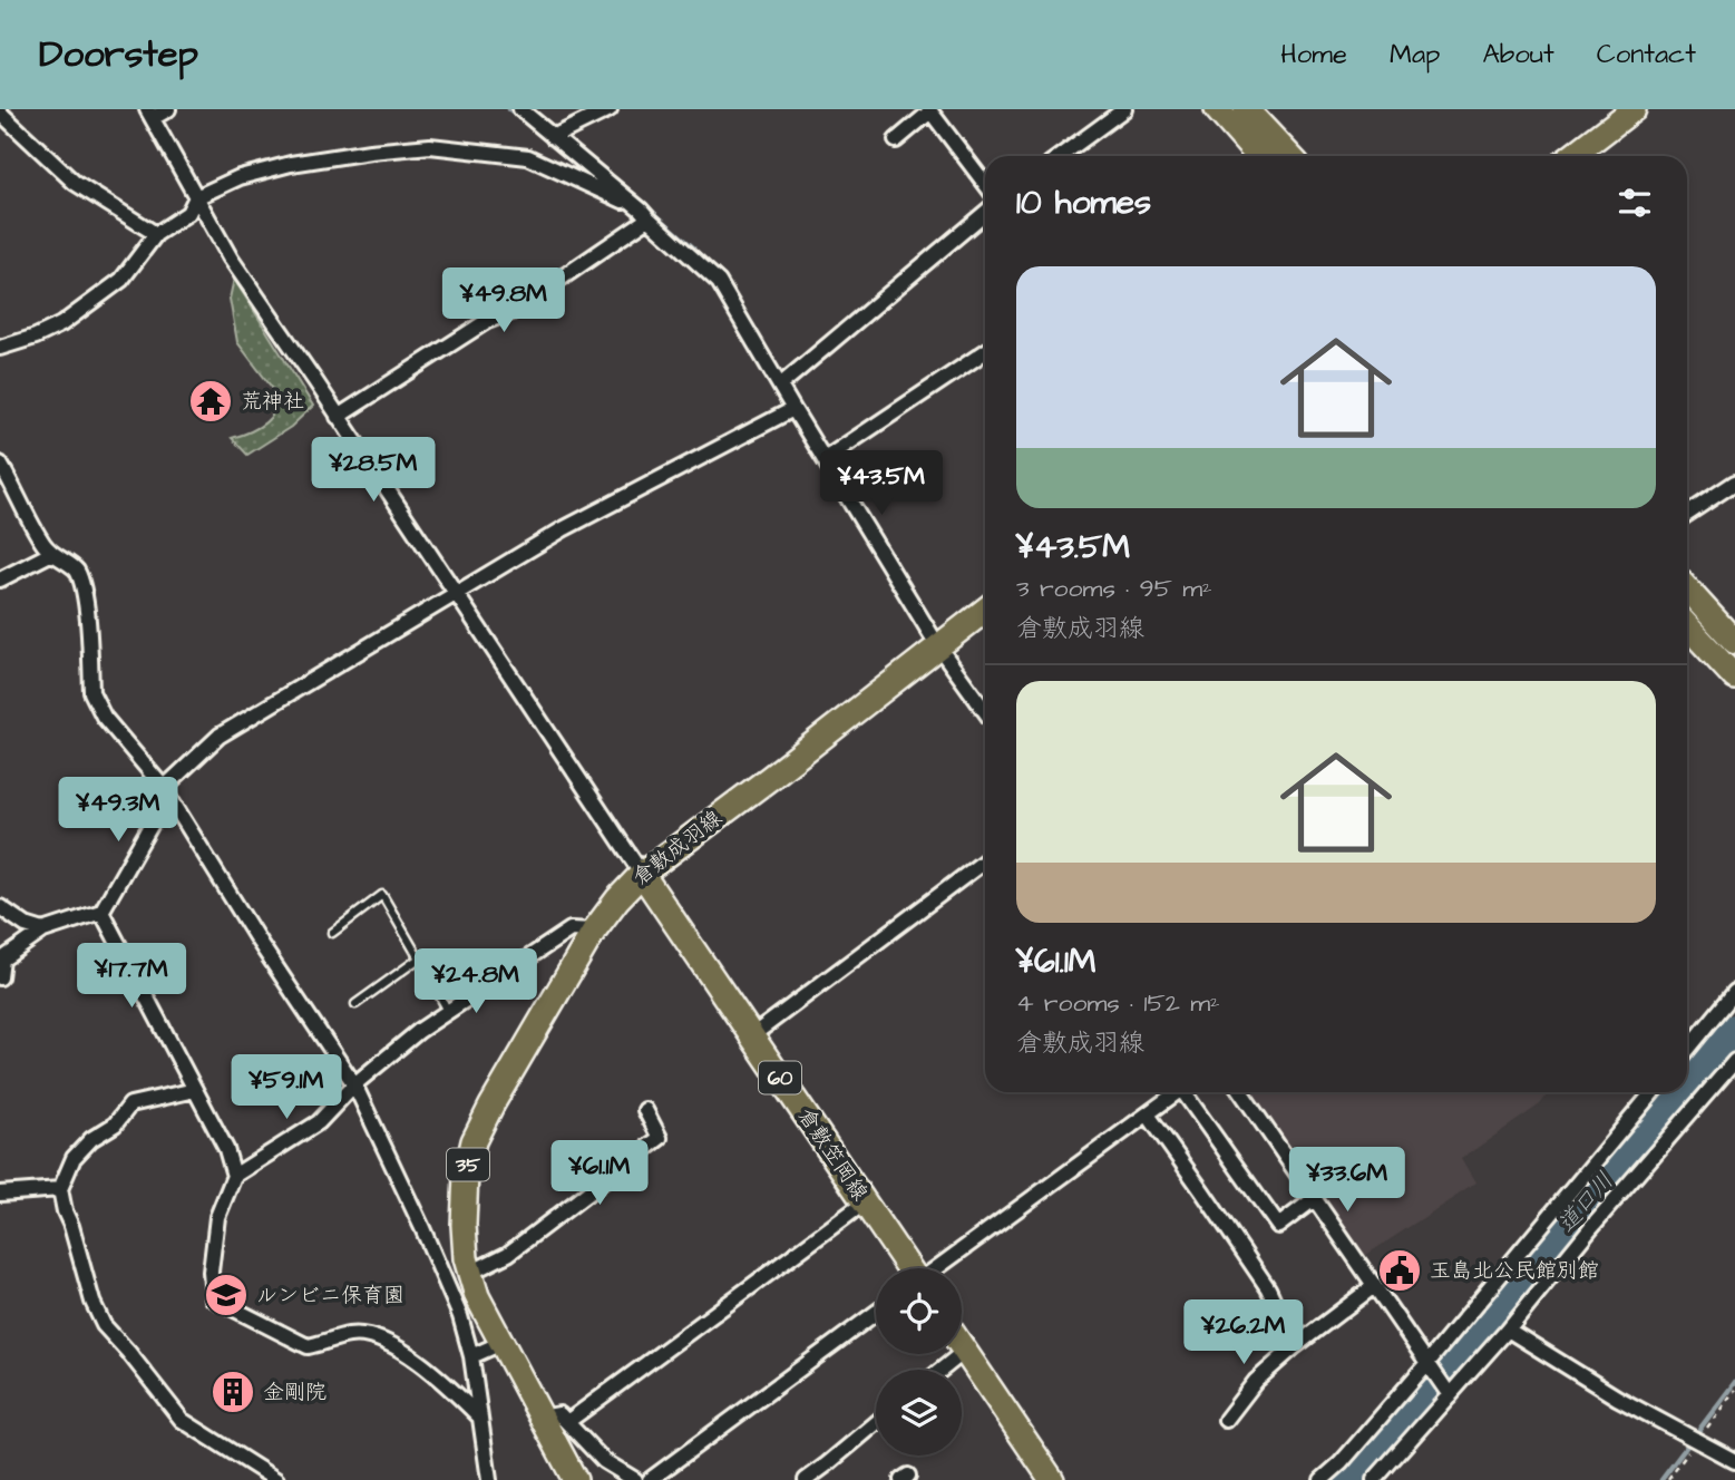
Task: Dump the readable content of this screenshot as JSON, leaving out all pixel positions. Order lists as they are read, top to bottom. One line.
{"streets":{"main road":["倉敷成羽線","60","倉敷笠岡線","35"]},"crossings":[["倉敷成羽線","倉敷笠岡線"]],"water":["道口川"],"places":{"temple":["荒神社"],"public building":["玉島北公民館別館"],"school or university":["ルンビニ保育園"],"building":["金剛院"]},"page":{"header":"Doorstep","nav":["Home","Map","About","Contact"],"heading":"10 homes","list":[{"name":"¥43.5M","note":"3 rooms · 95 m² · 倉敷成羽線"},{"name":"¥61.1M","note":"4 rooms · 152 m² · 倉敷成羽線"}],"price":["¥49.8M","¥28.5M","¥43.5M","¥49.3M","¥17.7M","¥24.8M","¥59.1M","¥61.1M","¥33.6M","¥26.2M"]}}
